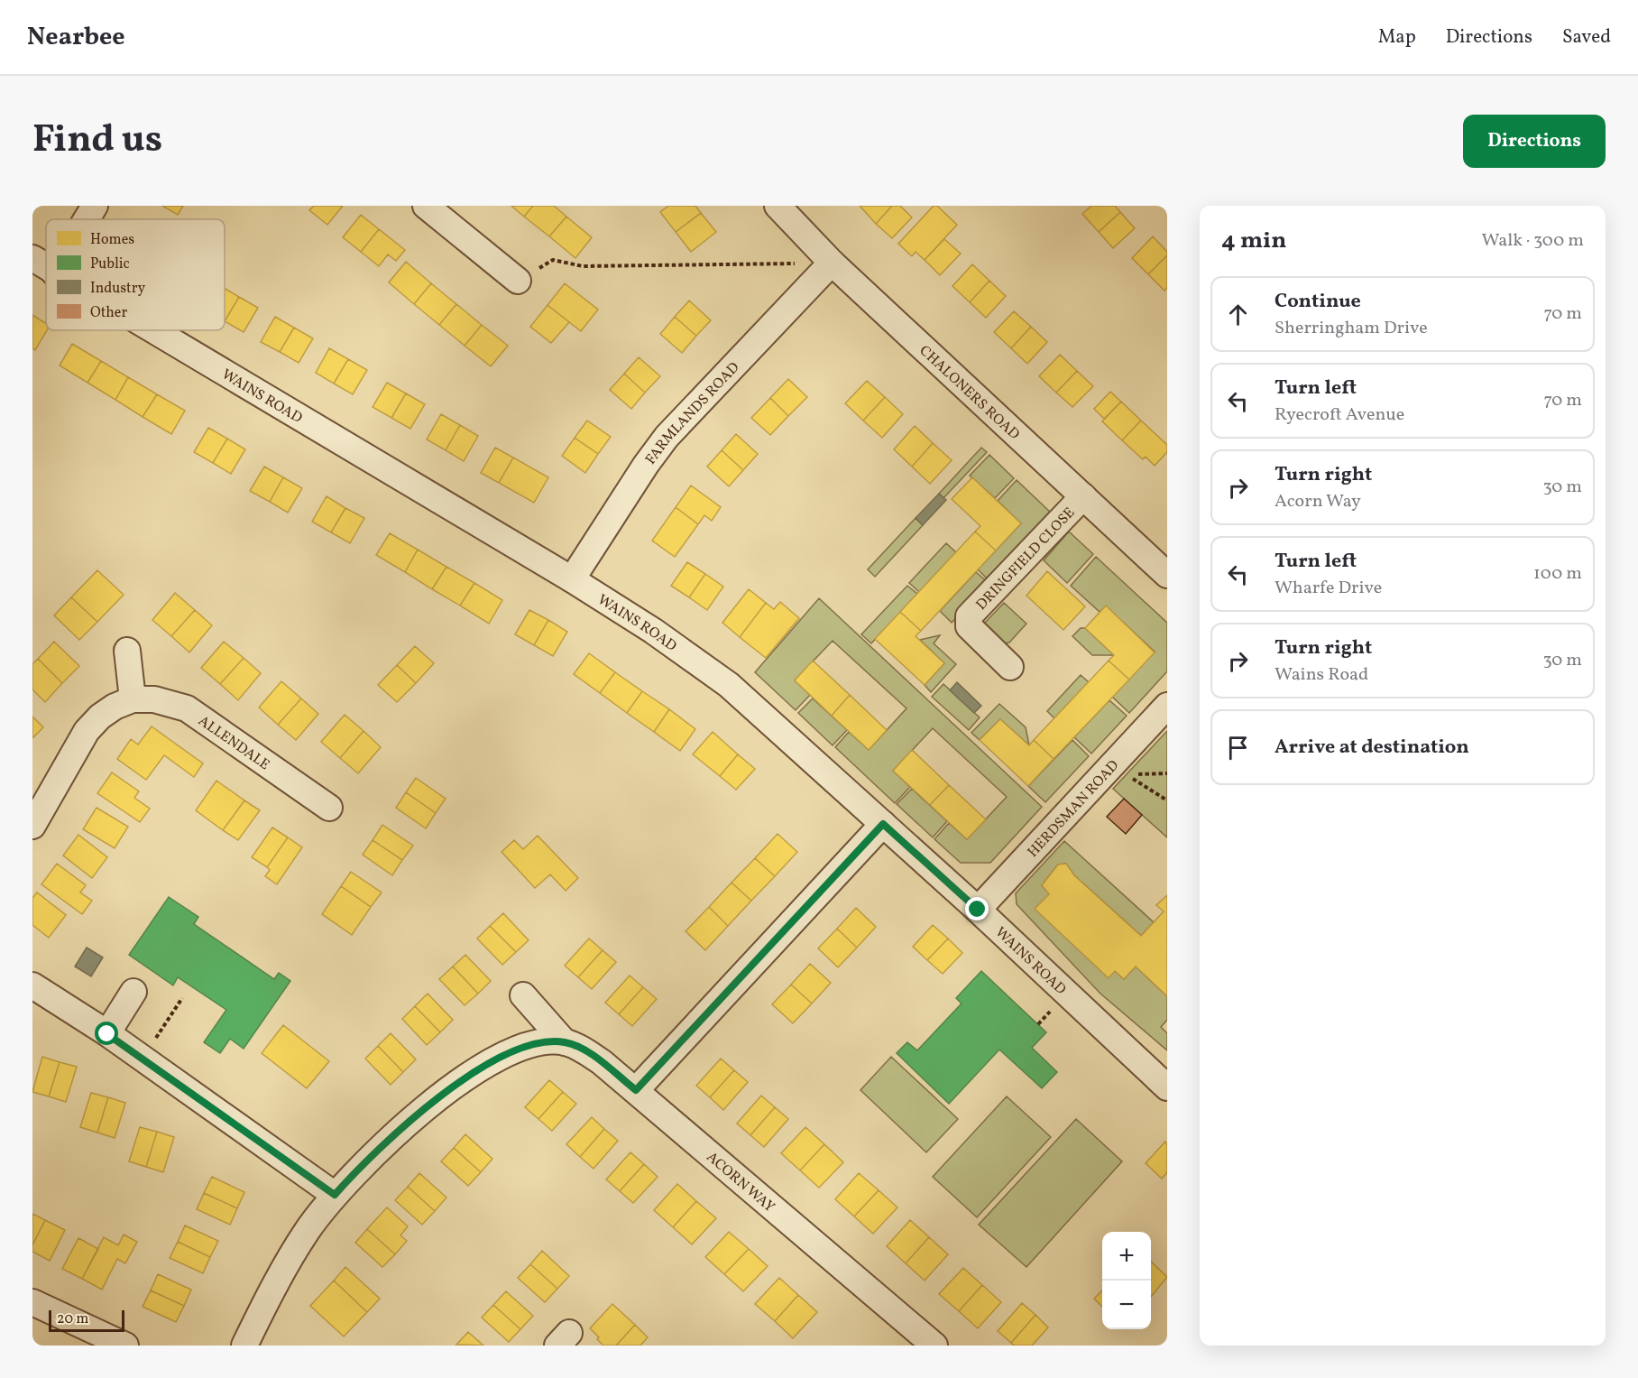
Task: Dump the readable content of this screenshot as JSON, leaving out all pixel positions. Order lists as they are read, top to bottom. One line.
{"streets":{"street":["CHALONERS ROAD","WAINS ROAD","FARMLANDS ROAD","DRINGFIELD CLOSE","ALLENDALE","HERDSMAN ROAD","ACORN WAY"]},"crossings":[["CHALONERS ROAD","FARMLANDS ROAD"],["CHALONERS ROAD","DRINGFIELD CLOSE"],["WAINS ROAD","FARMLANDS ROAD"],["WAINS ROAD","HERDSMAN ROAD"]],"legend":["Homes","Public","Industry","Other"],"scale_bar":"20 m","page":{"header":"Nearbee","nav":["Map","Directions","Saved"],"title":"Find us","buttons":"Directions","heading":["4 min","Walk · 300 m"],"list":[["Continue","Sherringham Drive","70 m"],["Turn left","Ryecroft Avenue","70 m"],["Turn right","Acorn Way","30 m"],["Turn left","Wharfe Drive","100 m"],["Turn right","Wains Road","30 m"],"Arrive at destination"],"map_buttons":["+","−"],"scale":"20 m"}}
